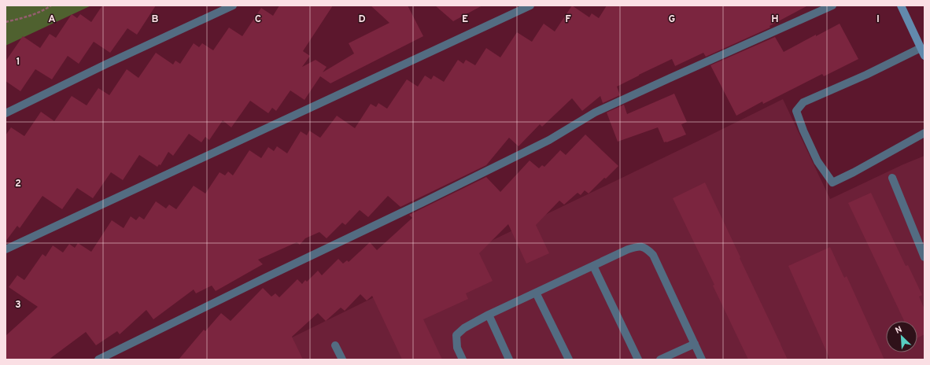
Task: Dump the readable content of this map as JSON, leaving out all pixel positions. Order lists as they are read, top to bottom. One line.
{"north":"top left","grid":{"columns":["A","B","C","D","E","F","G","H","I"],"rows":["1","2","3"]}}
